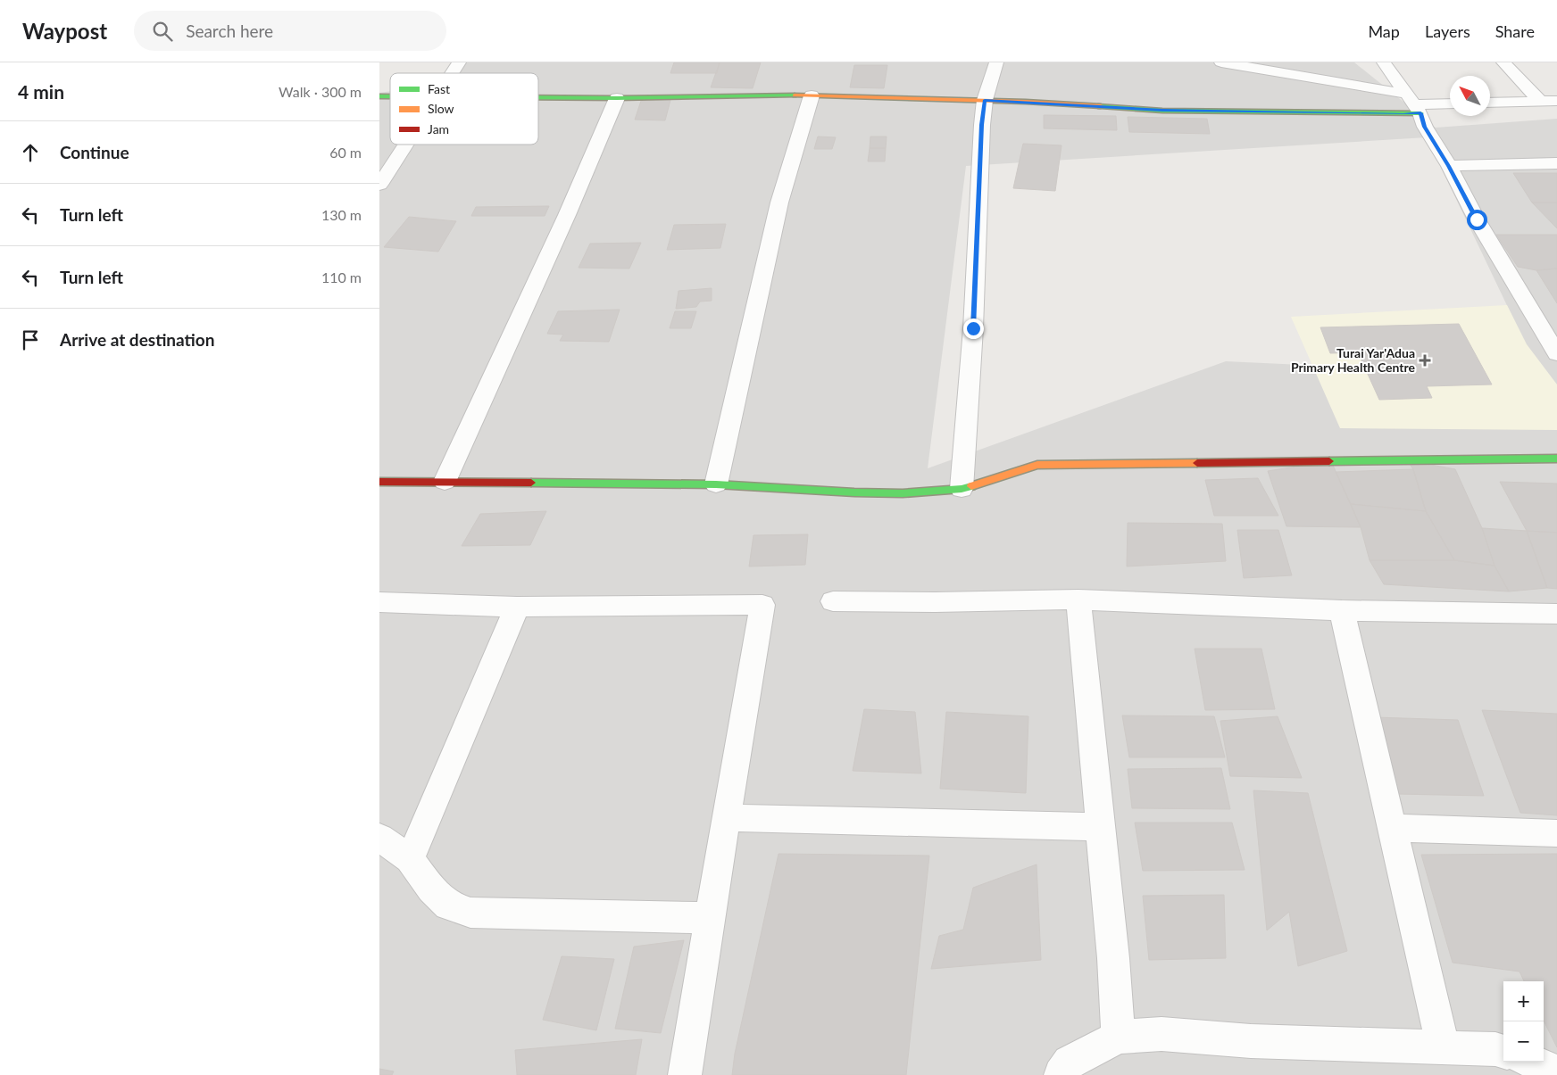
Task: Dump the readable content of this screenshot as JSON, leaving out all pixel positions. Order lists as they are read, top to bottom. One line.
{"places":{"health":["Turai Yar'Adua Primary Health Centre"]},"legend":["Fast","Slow","Jam"],"north":"top left","page":{"header":"Waypost","search":"Search here","nav":["Map","Layers","Share"],"heading":["4 min","Walk · 300 m"],"list":[["Continue","60 m"],["Turn left","130 m"],["Turn left","110 m"],"Arrive at destination"],"map_buttons":["+","−"]}}
